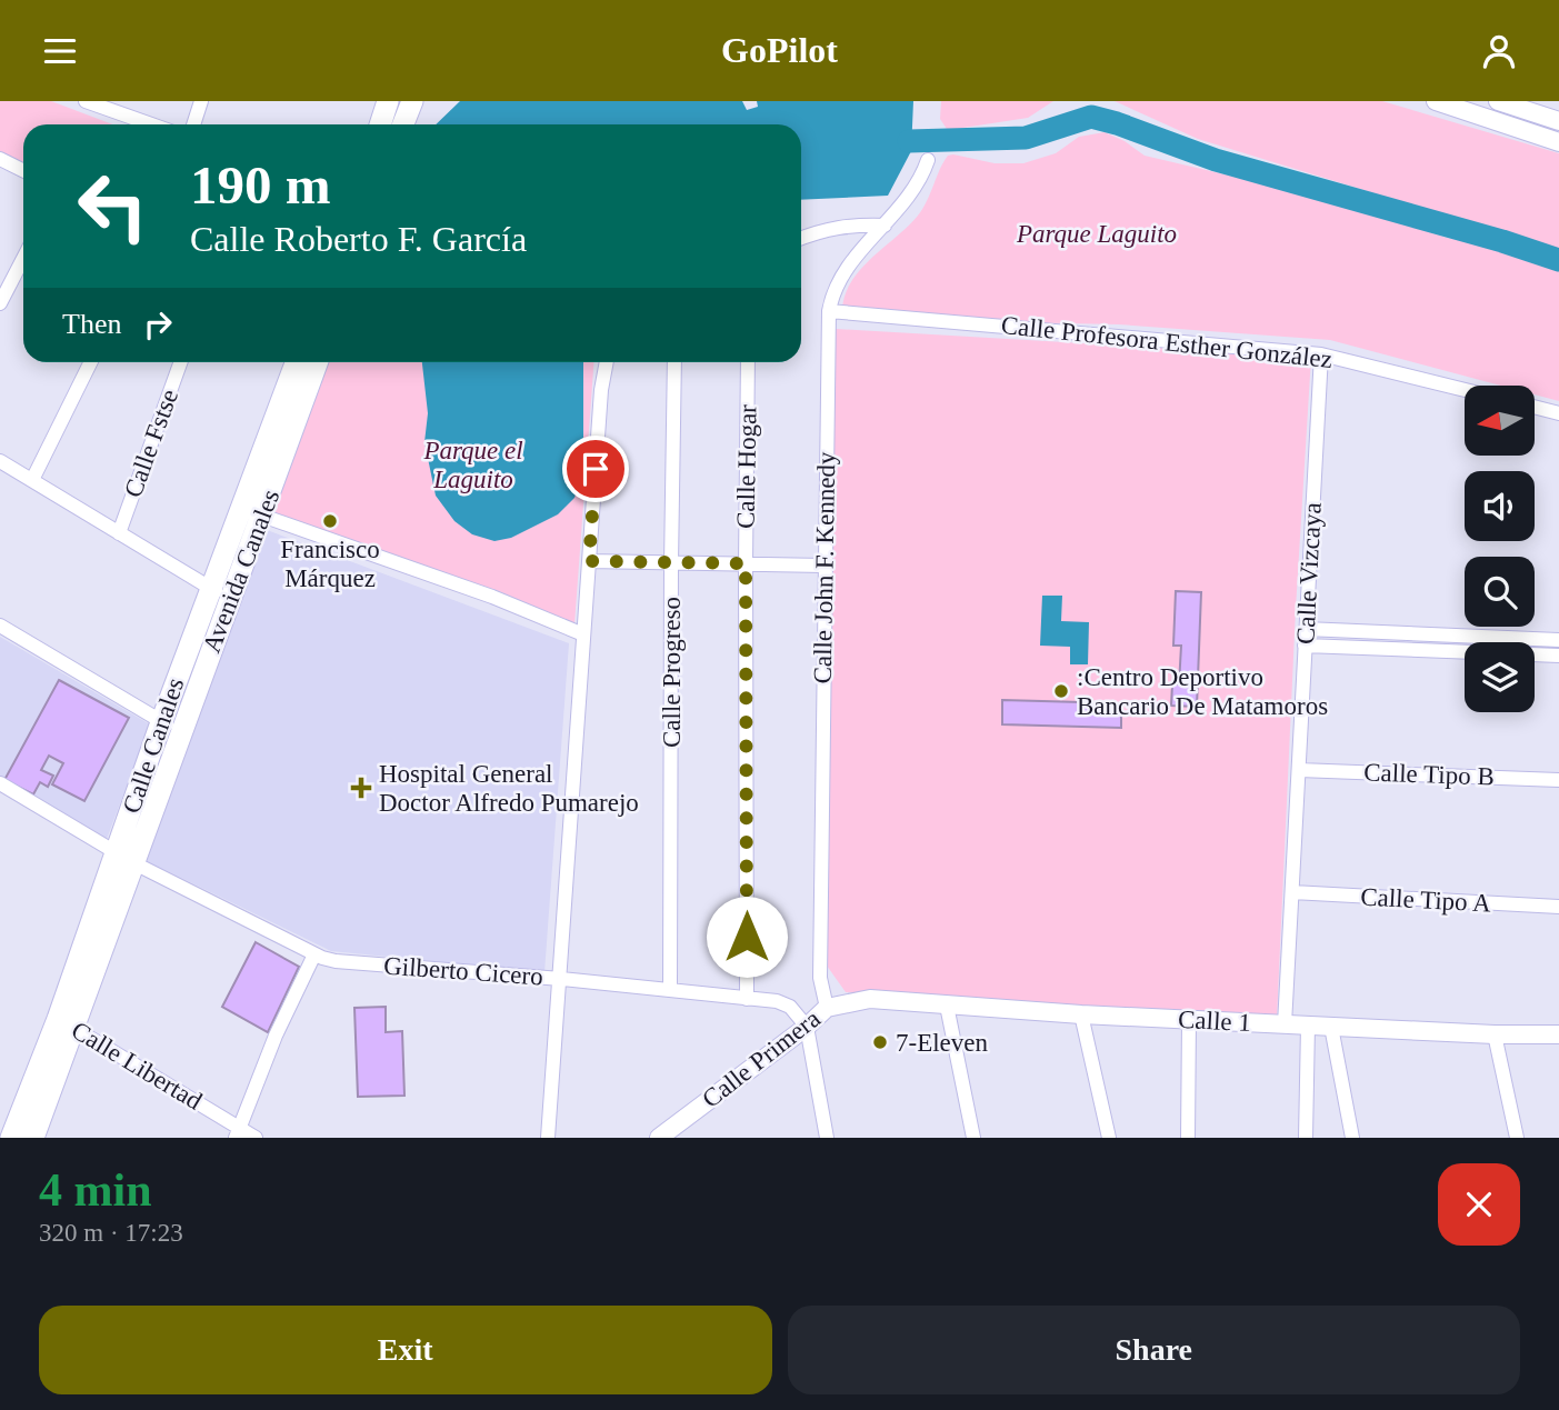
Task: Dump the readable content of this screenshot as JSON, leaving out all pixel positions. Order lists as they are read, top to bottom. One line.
{"streets":{"main road":["Avenida Canales","Calle Canales"],"street":["Calle Profesora Esther González","Calle Fstse","Calle Hogar","Calle John F. Kennedy","Calle Vizcaya","Calle Progreso","Calle Tipo B","Calle Tipo A","Gilberto Cicero","Calle 1","Calle Primera","Calle Libertad"]},"crossings":[["Calle Profesora Esther González","Calle John F. Kennedy"],["Calle Profesora Esther González","Calle Vizcaya"],["Calle Hogar","Gilberto Cicero"],["Calle John F. Kennedy","Calle Primera"],["Avenida Canales","Calle Canales"],["Calle Vizcaya","Calle Tipo B"],["Calle Vizcaya","Calle Tipo A"],["Calle Vizcaya","Calle 1"],["Calle Progreso","Gilberto Cicero"],["Calle Canales","Gilberto Cicero"],["Calle Canales","Calle Libertad"],["Gilberto Cicero","Calle Primera"],["Calle 1","Calle Primera"]],"parks":["Parque Laguito","Parque el Laguito"],"places":{"other":["Francisco Márquez",":Centro Deportivo Bancario De Matamoros","7-Eleven"],"health":["Hospital General Doctor Alfredo Pumarejo"]},"north":"left","page":{"header":"GoPilot","turn":["190 m","Calle Roberto F. García"],"then":"Then","heading":["4 min","320 m · 17:23"],"buttons":["Exit","Share"]}}
